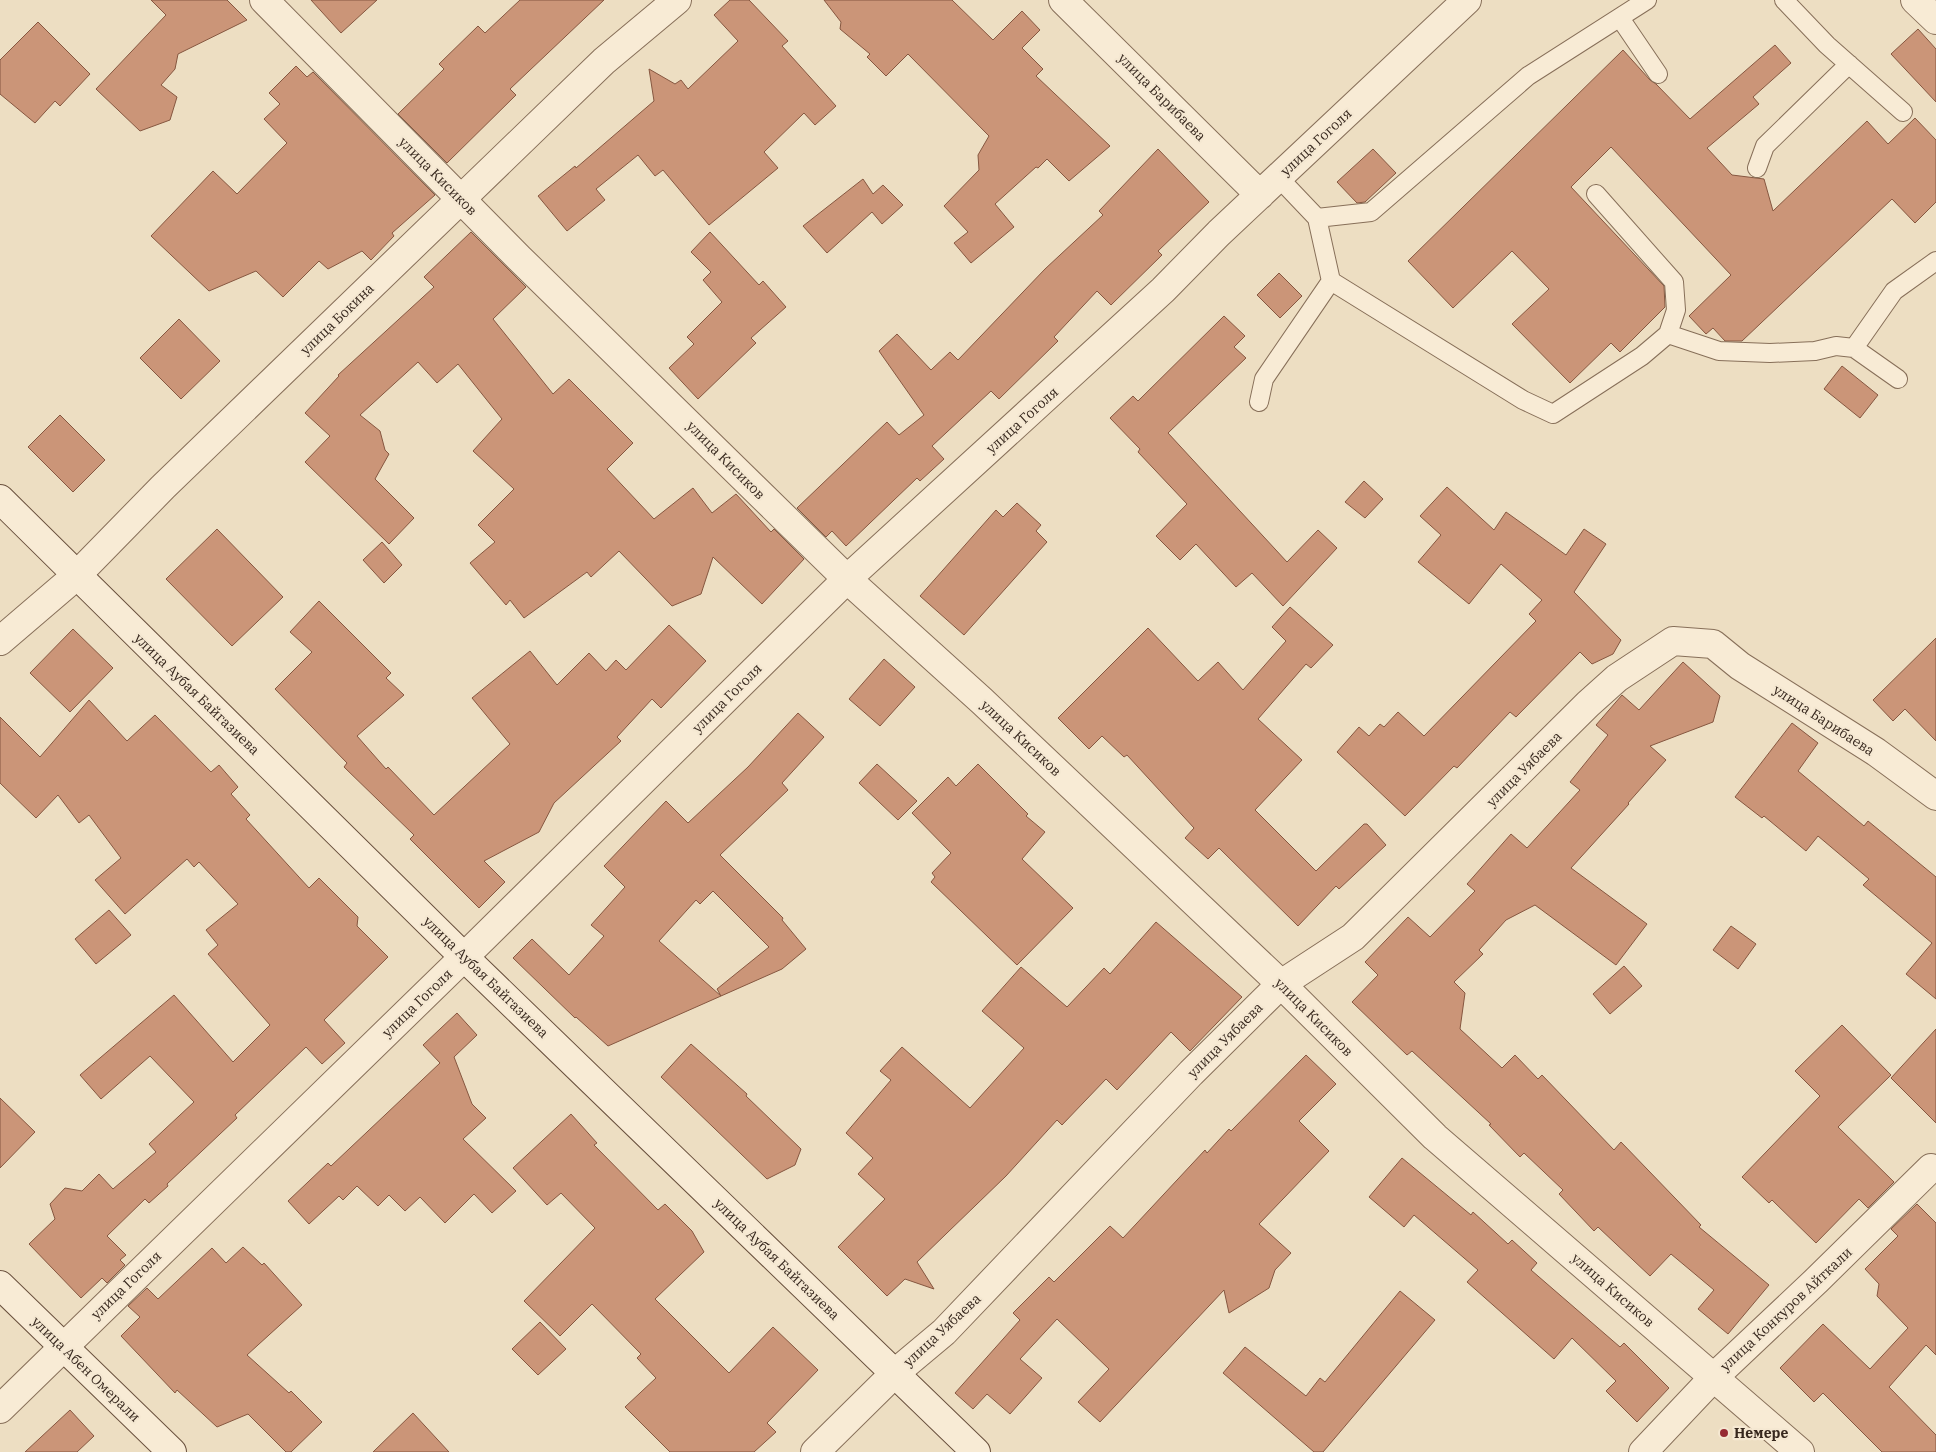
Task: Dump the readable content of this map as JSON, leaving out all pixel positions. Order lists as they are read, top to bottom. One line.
{"streets":{"street":["улица Барибаева","улица Гоголя","улица Кисиков","улица Бокина","улица Аубая Байгазиева","улица Уябаева","улица Конкуров Айткали","улица Абен Омерали"]},"crossings":[["улица Барибаева","улица Гоголя"],["улица Барибаева","улица Уябаева"],["улица Гоголя","улица Кисиков"],["улица Гоголя","улица Аубая Байгазиева"],["улица Гоголя","улица Абен Омерали"],["улица Кисиков","улица Бокина"],["улица Кисиков","улица Уябаева"],["улица Кисиков","улица Конкуров Айткали"],["улица Бокина","улица Аубая Байгазиева"],["улица Аубая Байгазиева","улица Уябаева"]],"places":["Немере"]}
